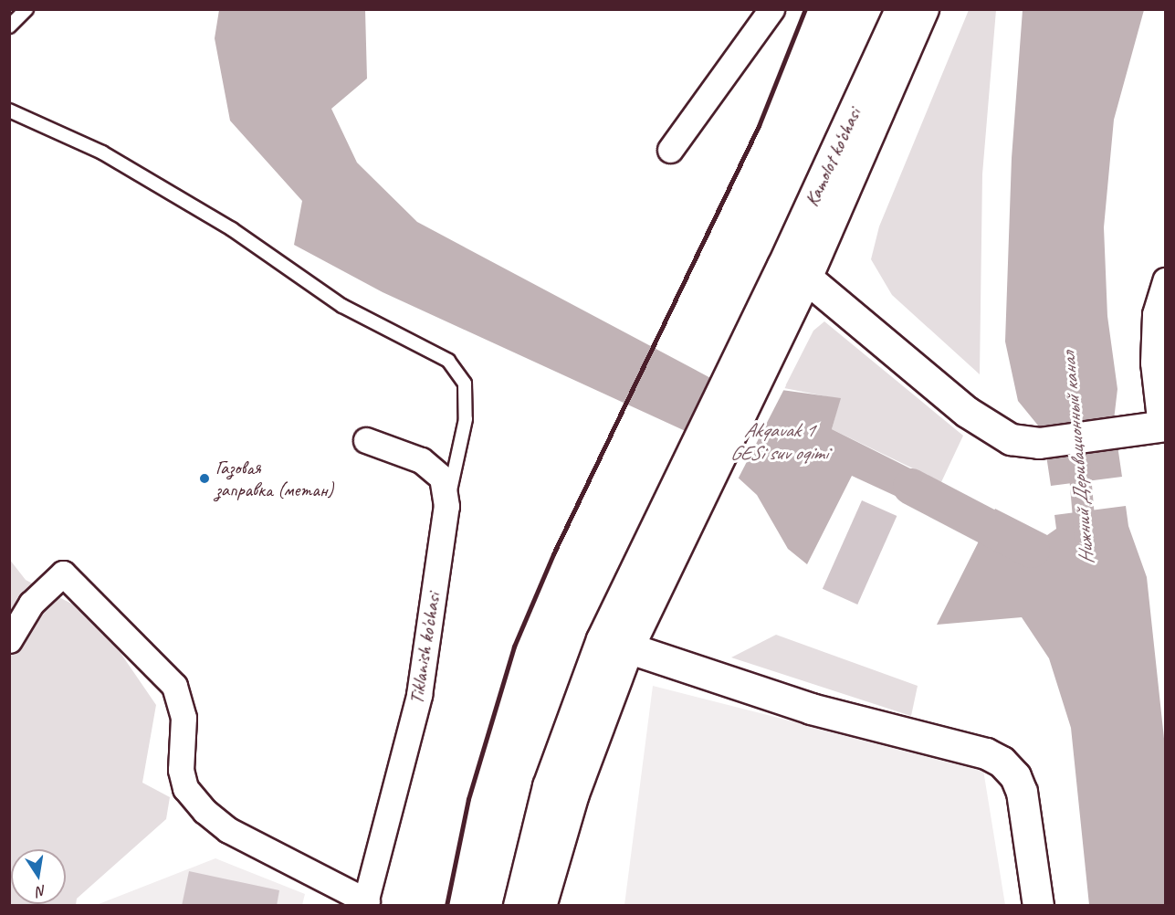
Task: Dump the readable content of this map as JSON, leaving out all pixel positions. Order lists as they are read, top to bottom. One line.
{"streets":{"main road":["Kamolot ko‘chasi"],"street":["Tiklanish ko'chasi"]},"water":["Akqavak 1 GESi suv oqimi","Нижний Деривационный канал"],"places":["Газовая заправка (метан)"],"north":"bottom"}
